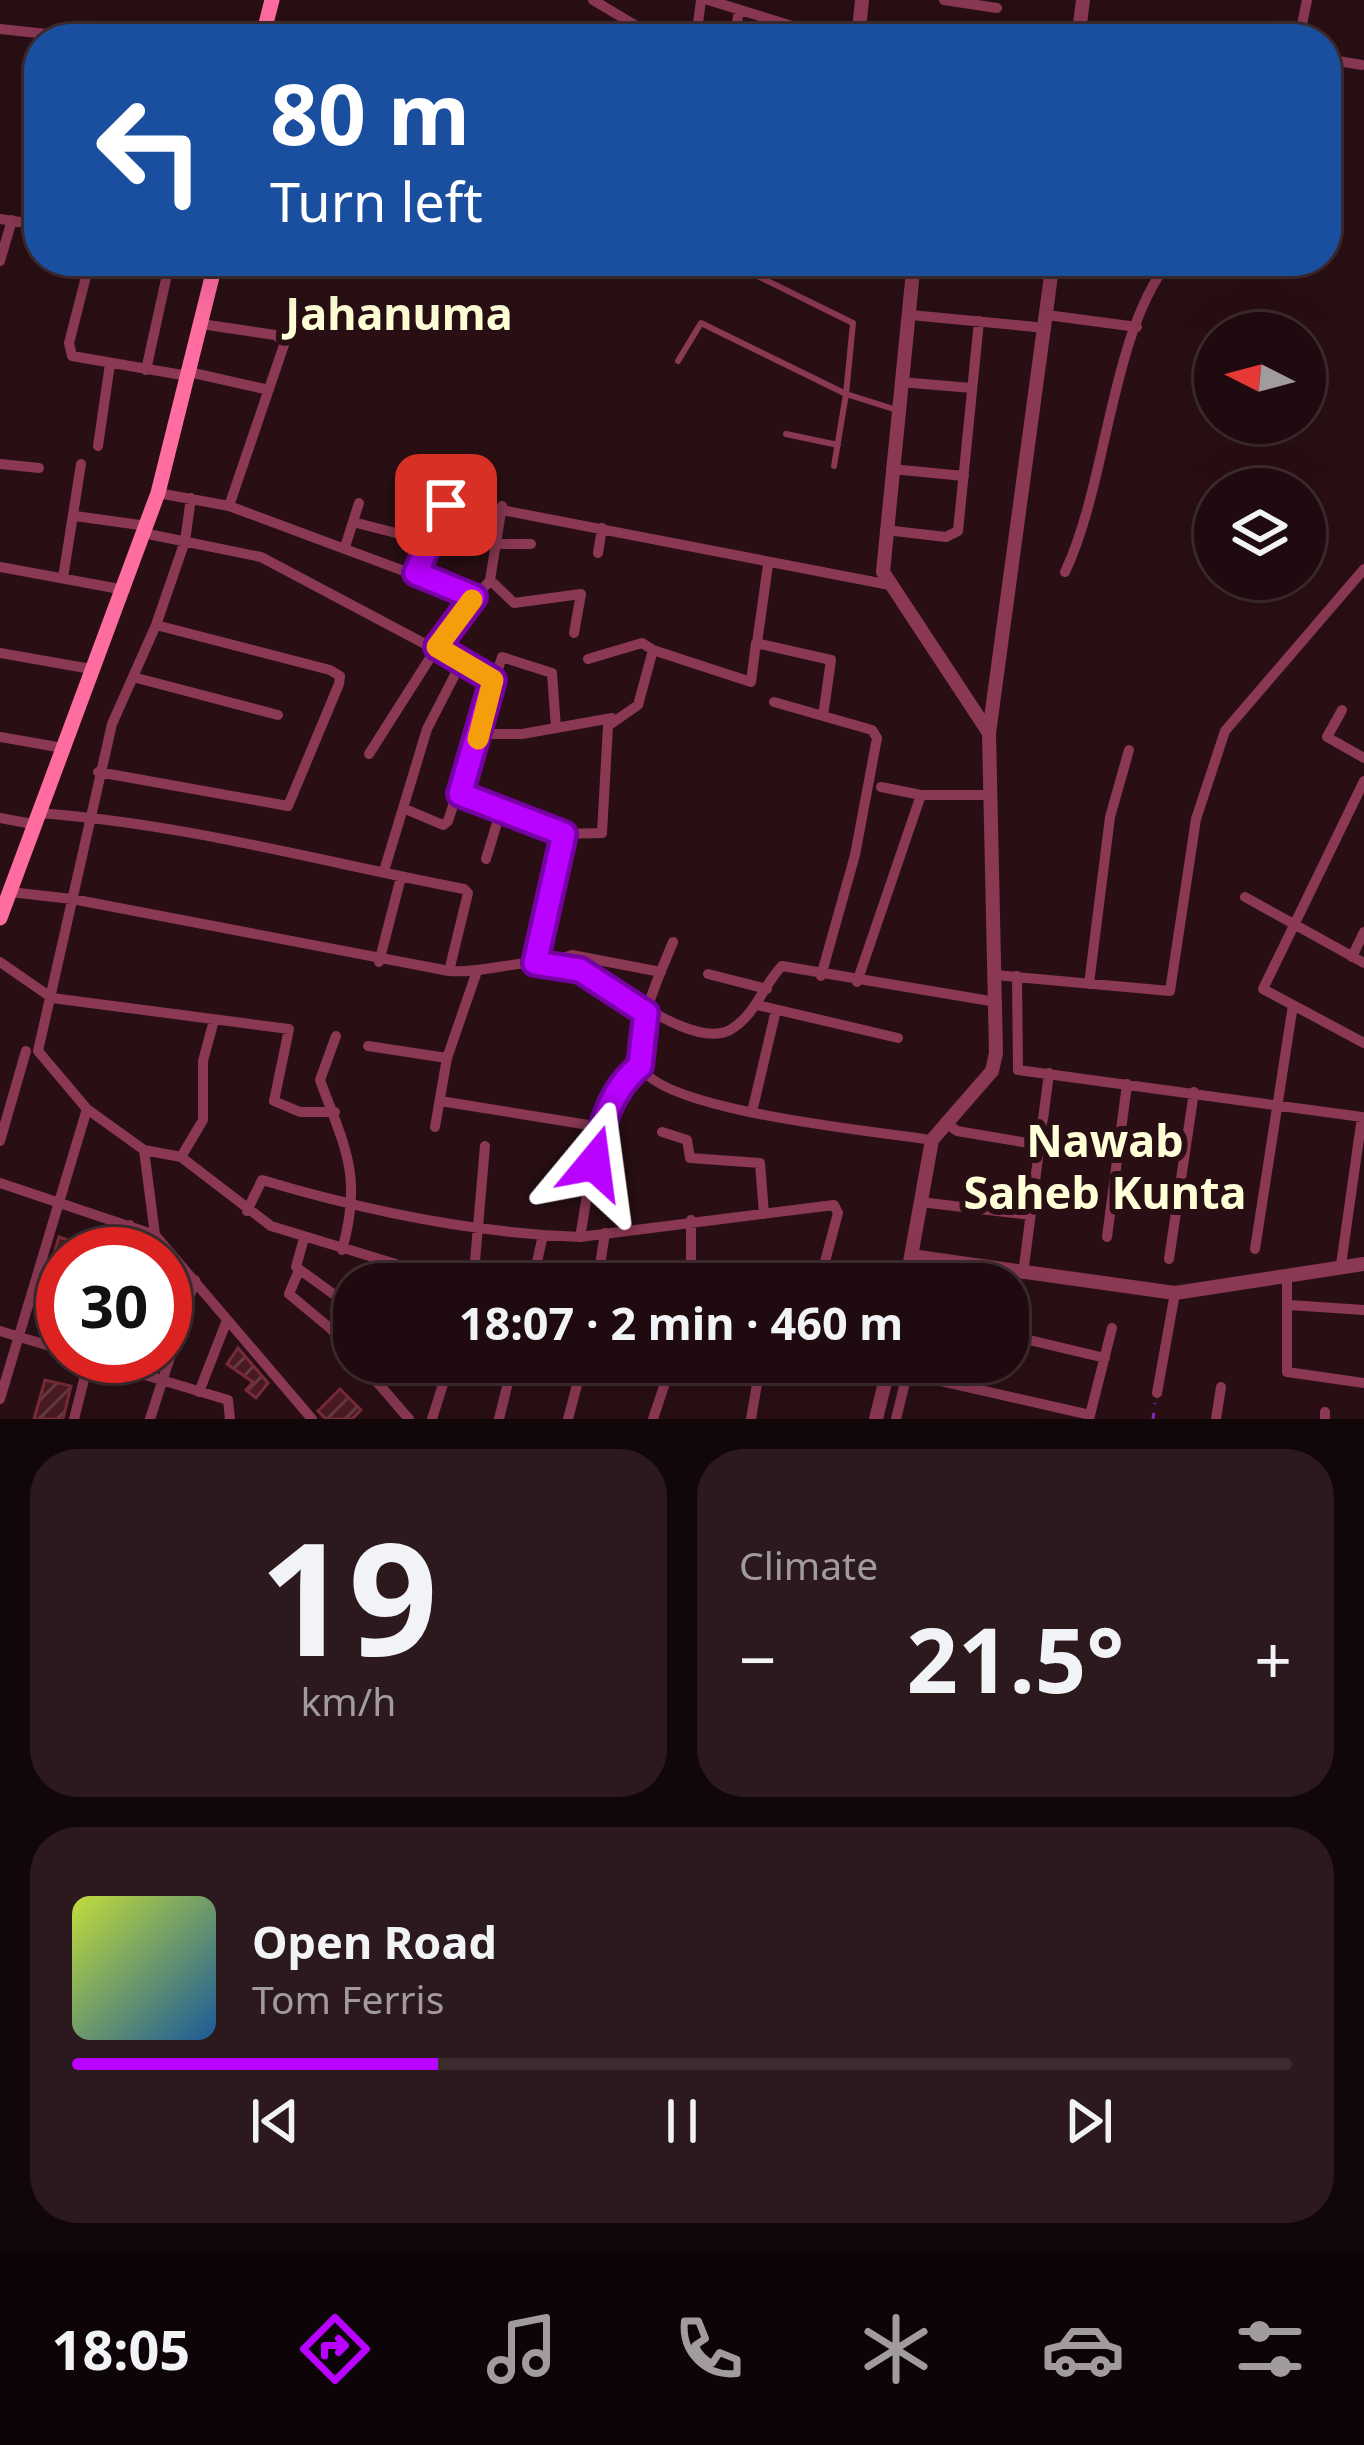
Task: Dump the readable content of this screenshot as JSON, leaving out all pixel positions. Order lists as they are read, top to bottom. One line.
{"districts":["Jahanuma","Nawab Saheb Kunta"],"north":"left","page":{"turn":["80 m","Turn left"],"limit":"30","trip":"18:07 · 2 min · 460 m","tile":[["19","km/h"],"Climate"],"heat":["−","21.5°","+"],"song":["Open Road","Tom Ferris"],"tabs":"18:05"}}
